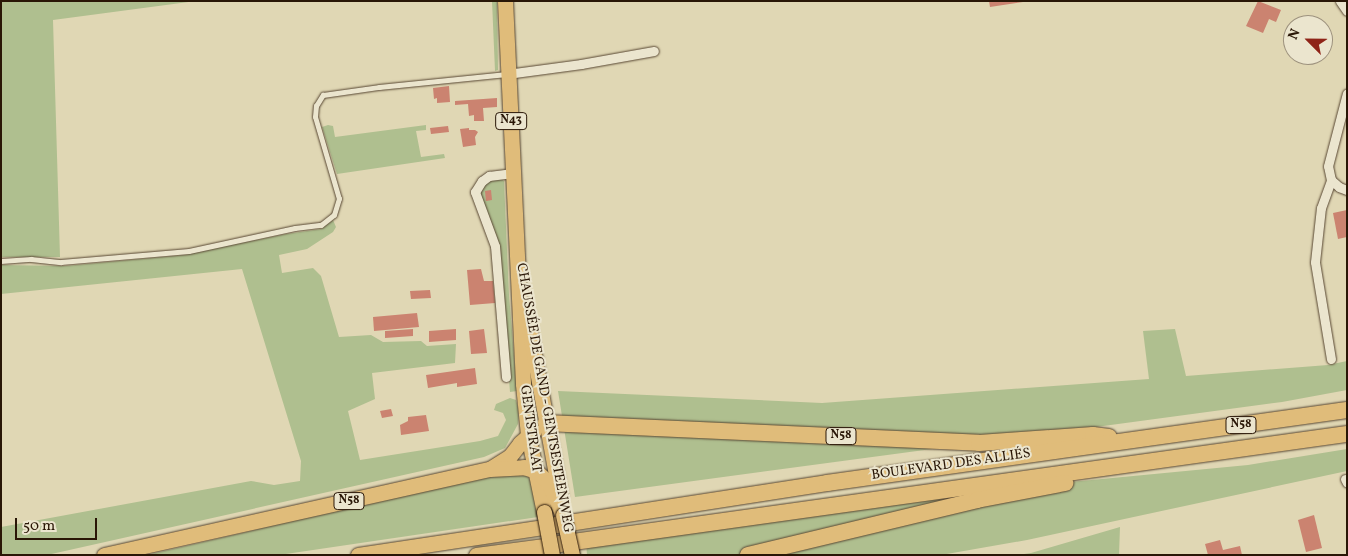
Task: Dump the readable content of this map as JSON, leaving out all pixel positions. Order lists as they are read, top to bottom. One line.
{"streets":{"highway":["N58","BOULEVARD DES ALLIÉS"],"main road":["N43","CHAUSSÉE DE GAND - GENTSESTEENWEG","GENTSTRAAT"]},"crossings":[["N43","CHAUSSÉE DE GAND - GENTSESTEENWEG"],["N43","GENTSTRAAT"],["CHAUSSÉE DE GAND - GENTSESTEENWEG","N58"],["CHAUSSÉE DE GAND - GENTSESTEENWEG","GENTSTRAAT"],["CHAUSSÉE DE GAND - GENTSESTEENWEG","BOULEVARD DES ALLIÉS"],["N58","GENTSTRAAT"],["N58","BOULEVARD DES ALLIÉS"],["GENTSTRAAT","BOULEVARD DES ALLIÉS"]],"scale_bar":"50 m","north":"top left"}
